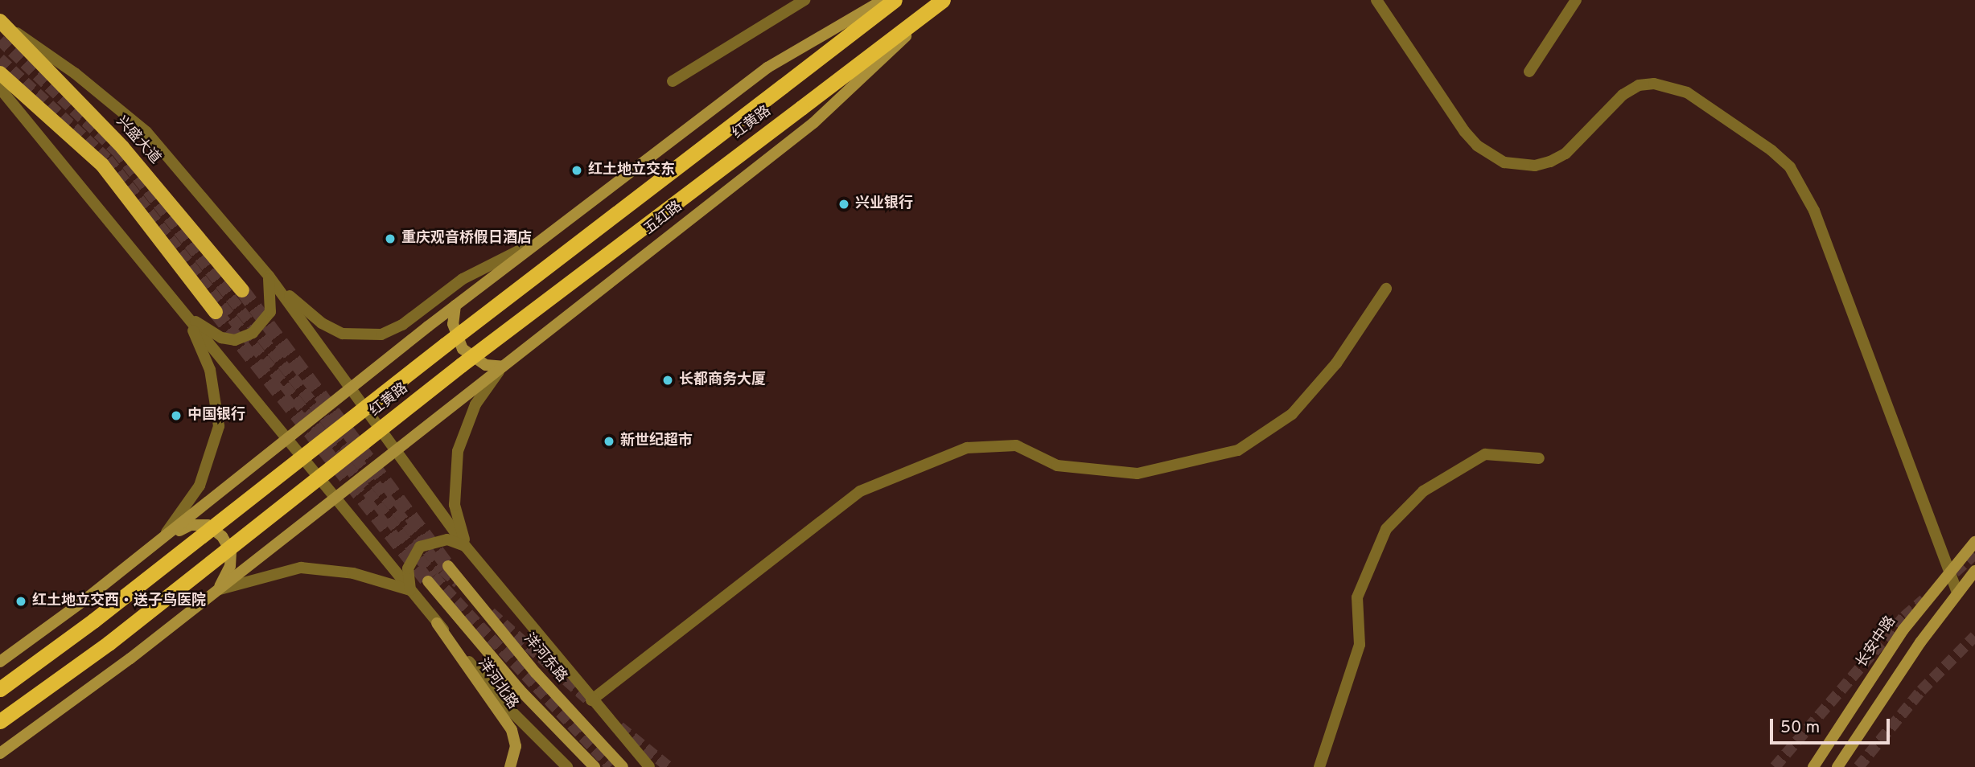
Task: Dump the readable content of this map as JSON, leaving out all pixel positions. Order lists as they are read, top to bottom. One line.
{"streets":{"highway":["红黄路","五红路"],"main road":["兴盛大道","长安中路","洋河东路","洋河北路"]},"crossings":[["红黄路","五红路"]],"places":["红土地立交东","兴业银行","重庆观音桥假日酒店","长都商务大厦","中国银行","新世纪超市","红土地立交西‧送子鸟医院"],"scale_bar":"50 m"}
